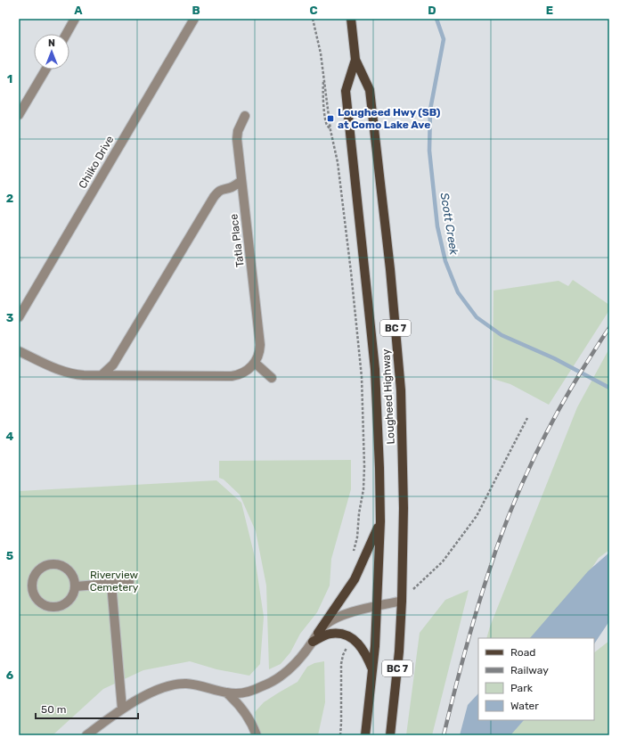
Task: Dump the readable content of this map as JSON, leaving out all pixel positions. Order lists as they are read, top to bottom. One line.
{"streets":{"main road":["BC 7","Lougheed Highway"],"street":["Chilko Drive","Tatla Place"]},"water":["Scott Creek"],"parks":["Riverview Cemetery"],"places":{"transit":["Lougheed Hwy (SB) at Como Lake Ave"]},"legend":["Road","Railway","Park","Water"],"scale_bar":"50 m","north":"top","grid":{"columns":["A","B","C","D","E"],"rows":["1","2","3","4","5","6"]}}
